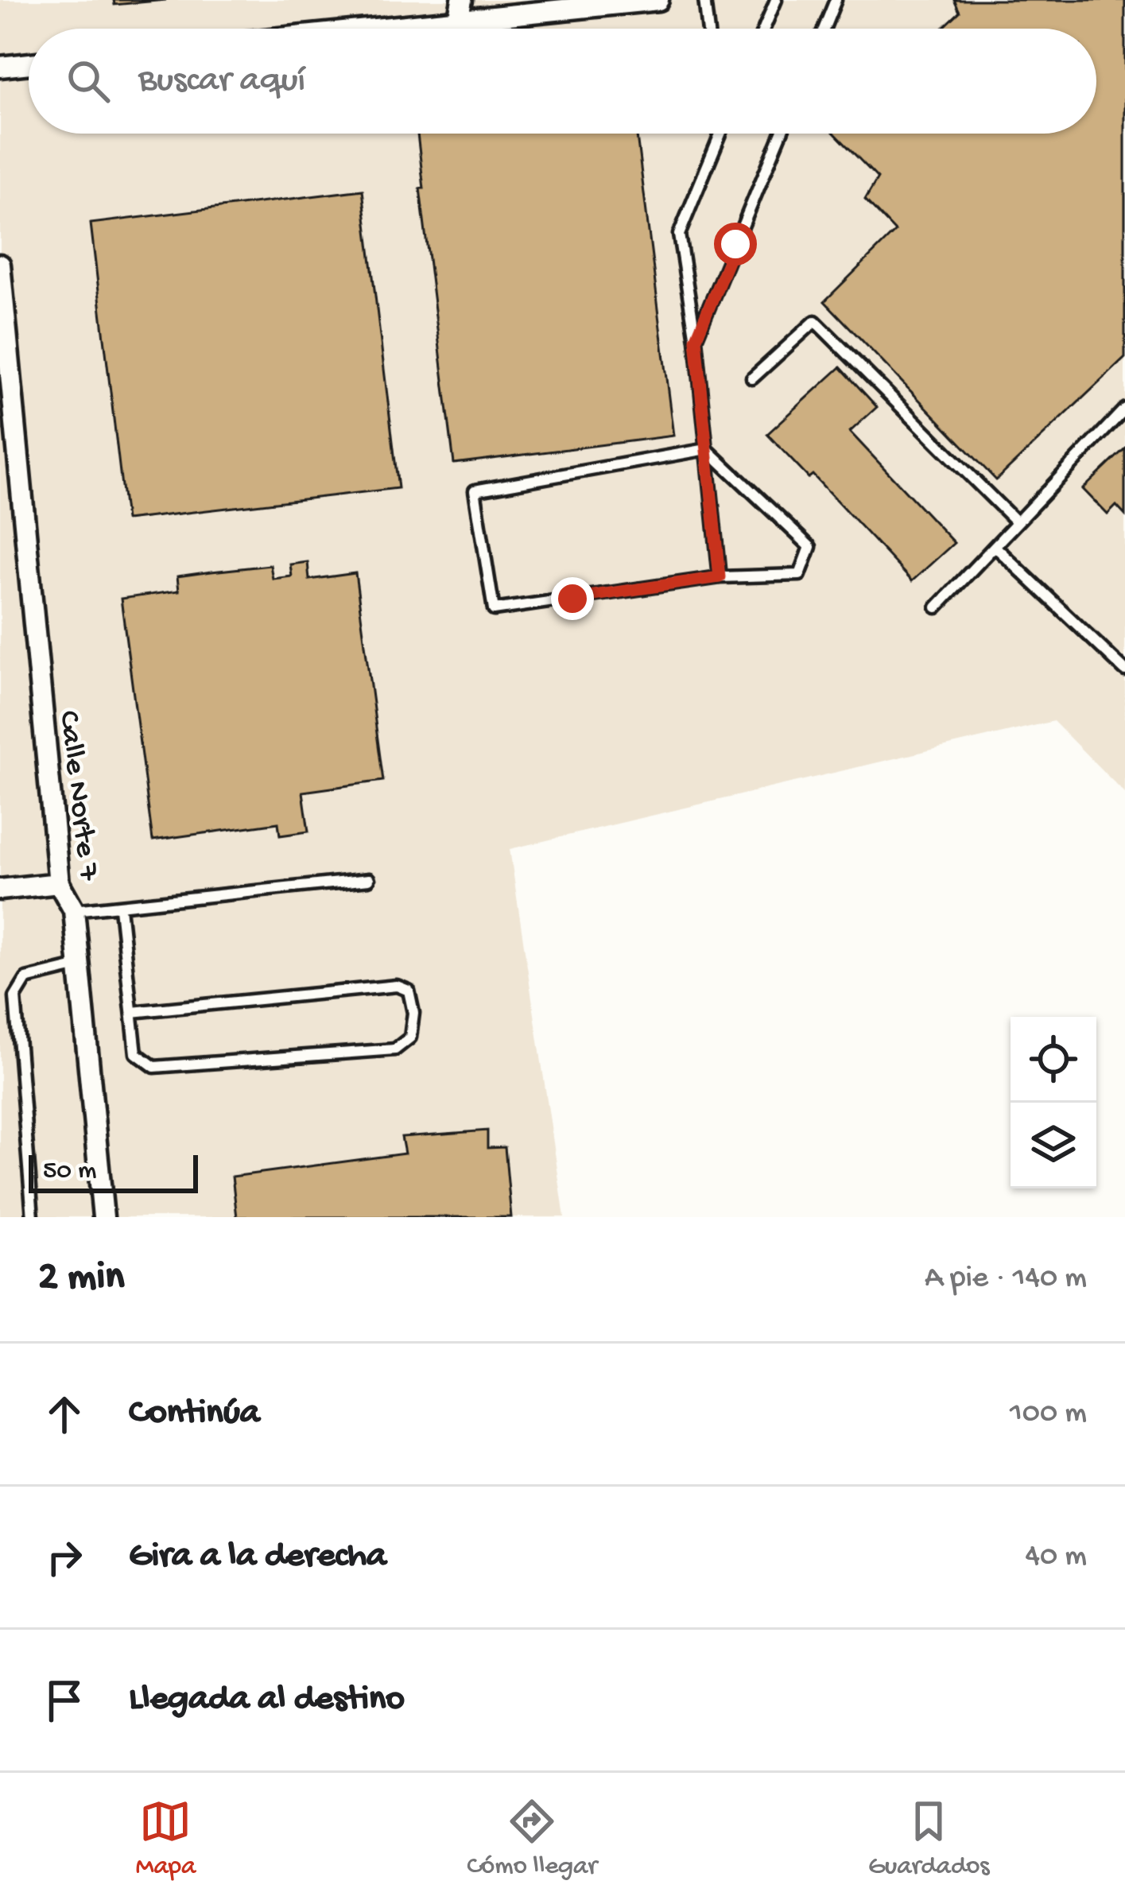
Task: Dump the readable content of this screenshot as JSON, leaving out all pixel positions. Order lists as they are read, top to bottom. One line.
{"streets":{"street":["Calle Norte 7"]},"scale_bar":"50 m","page":{"search":"Buscar aquí","scale":"50 m","heading":["2 min","A pie · 140 m"],"list":[["Continúa","100 m"],["Gira a la derecha","40 m"],"Llegada al destino"],"nav":["Mapa","Cómo llegar","Guardados"]}}
